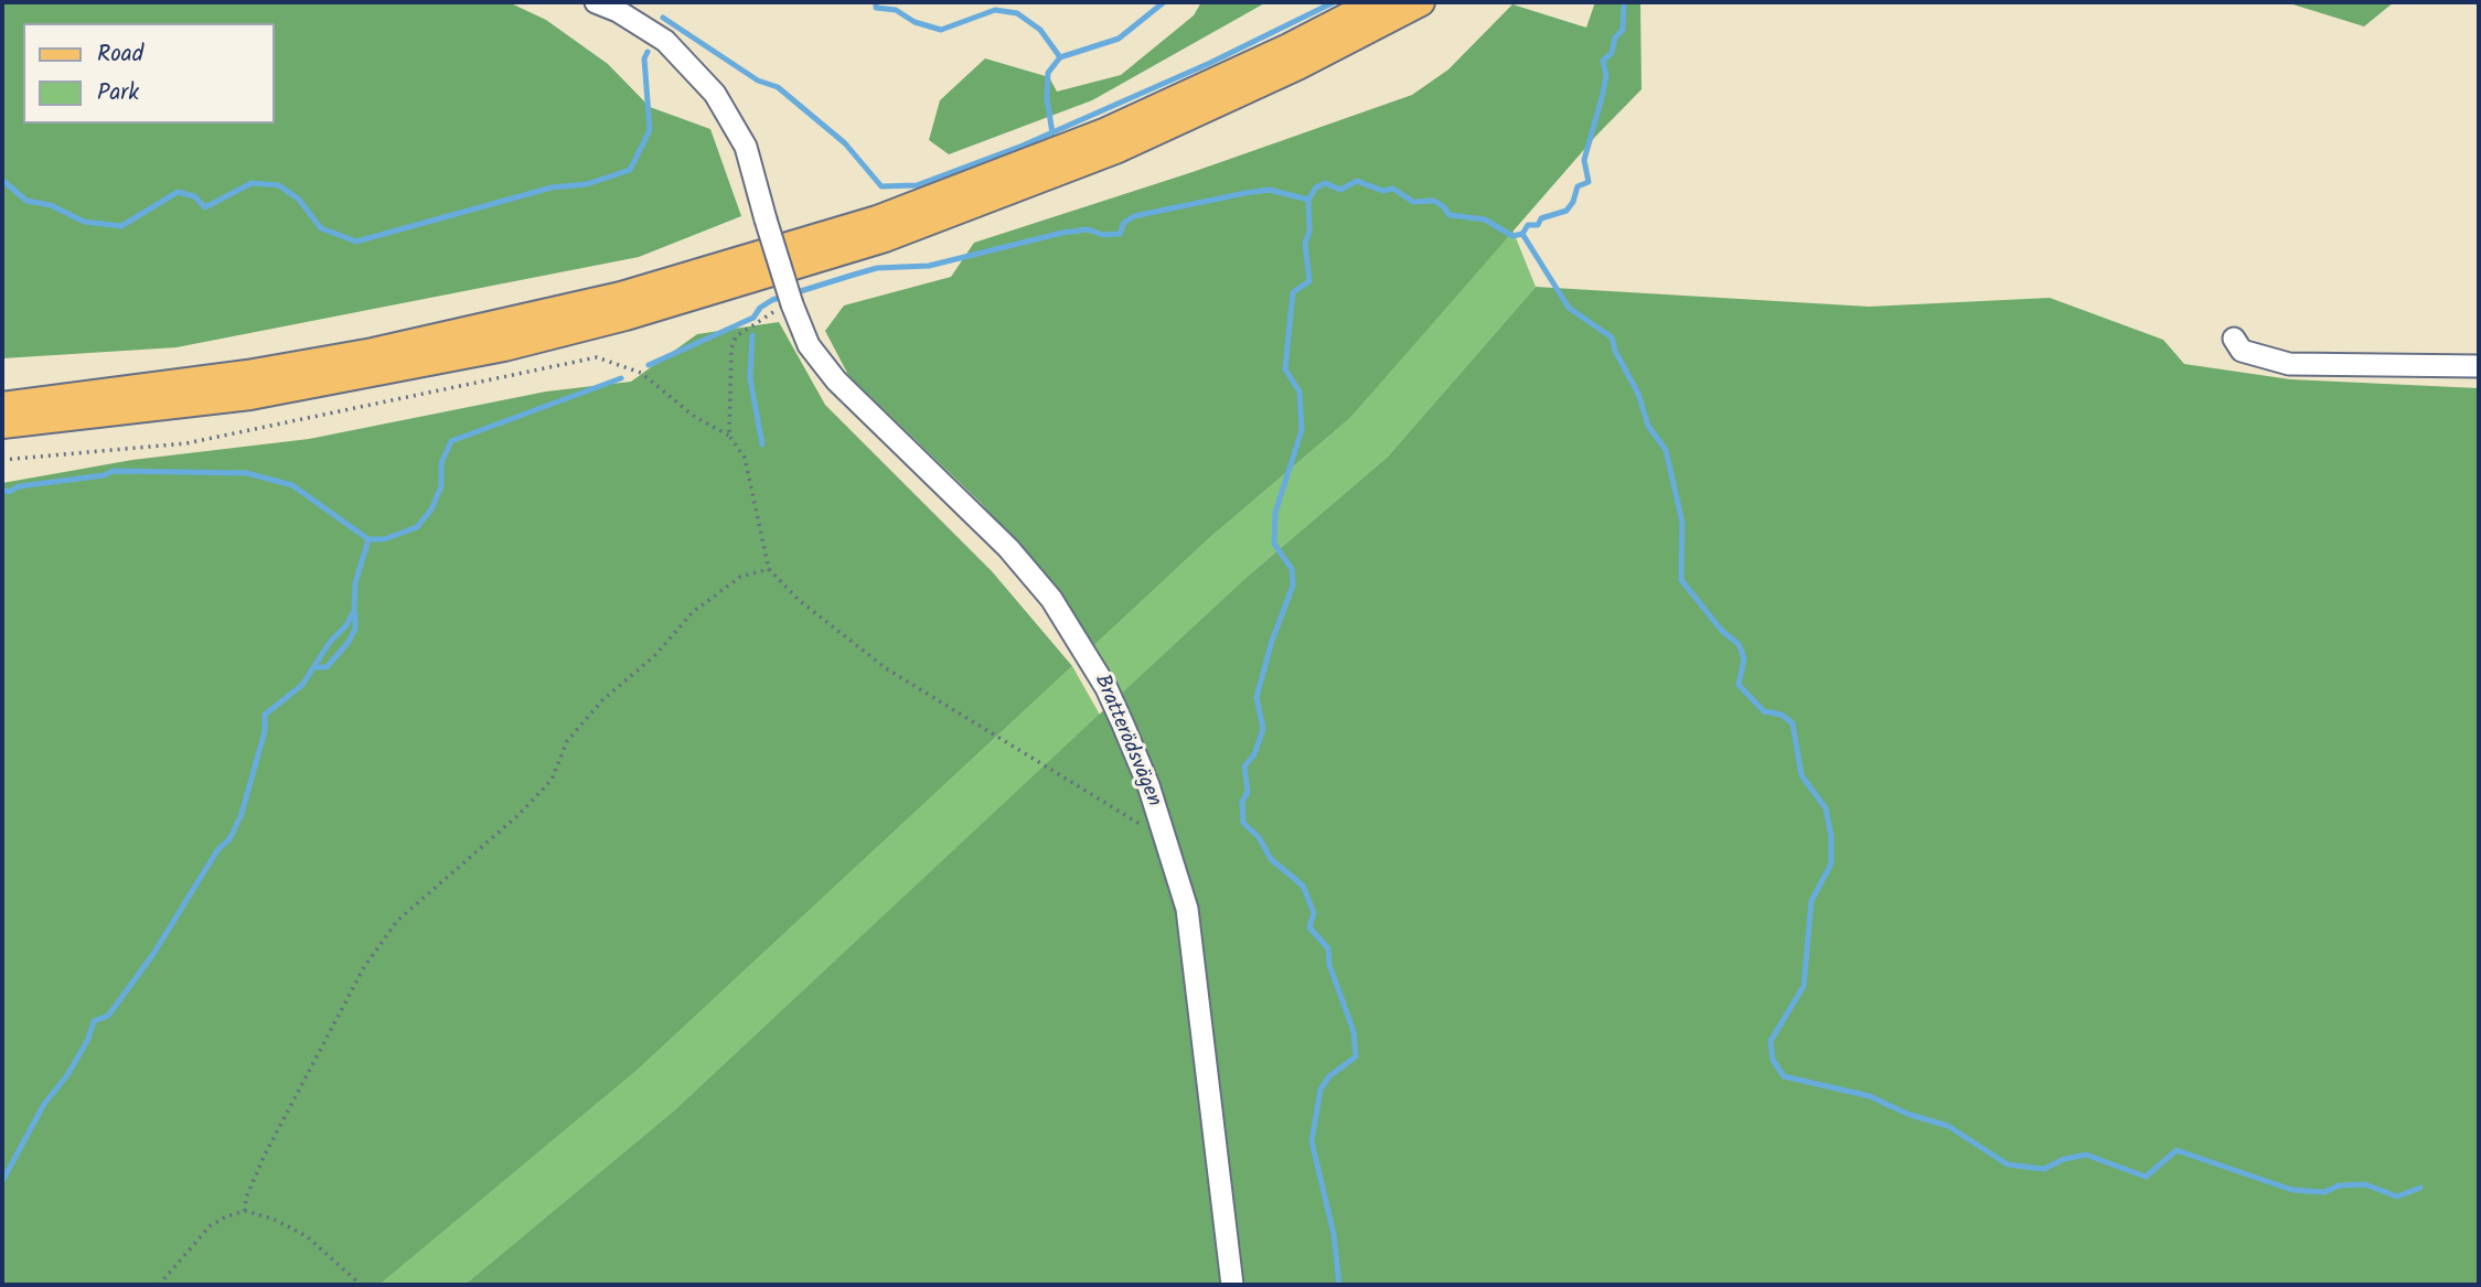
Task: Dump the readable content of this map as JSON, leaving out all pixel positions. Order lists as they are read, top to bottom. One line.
{"streets":{"street":["Bratterödsvägen"]},"legend":["Road","Park"]}
